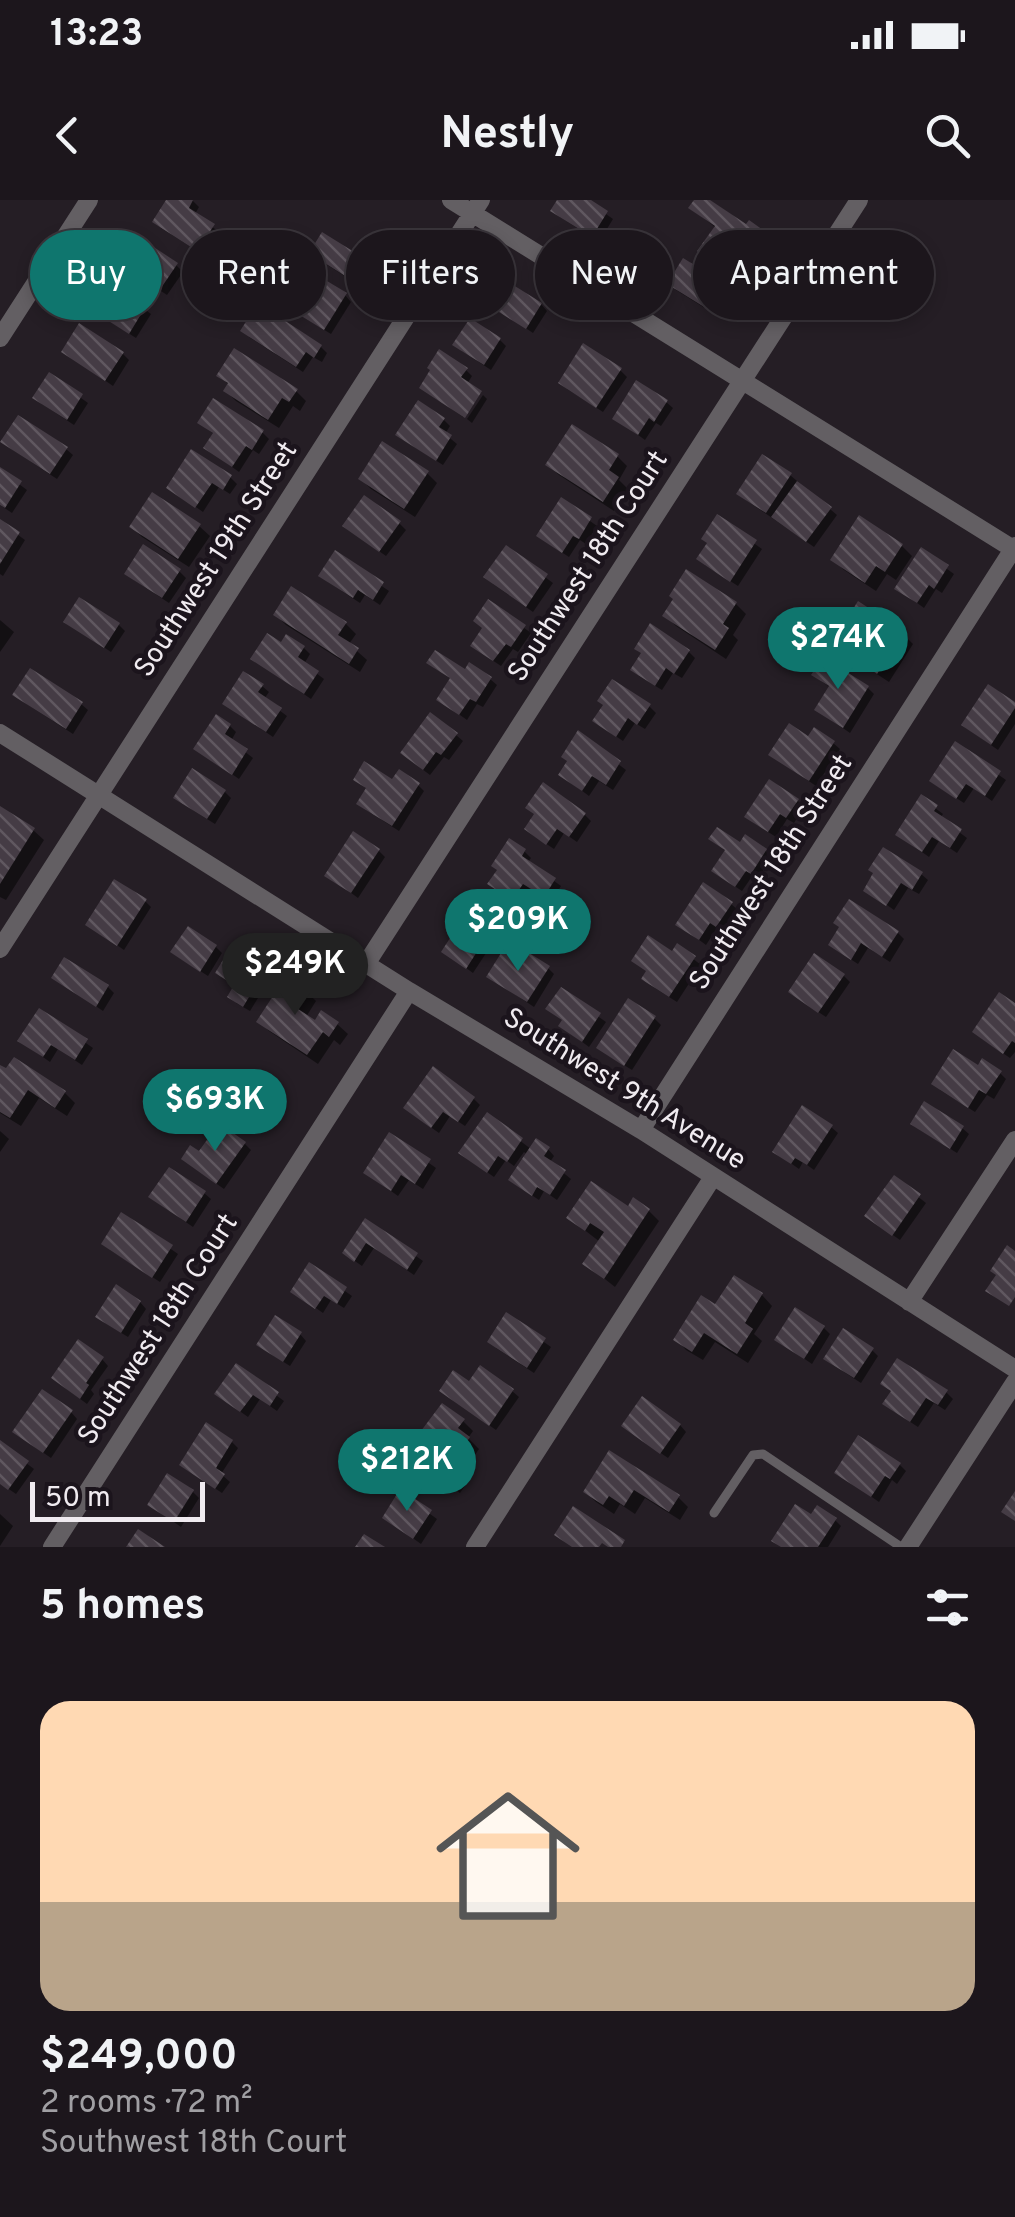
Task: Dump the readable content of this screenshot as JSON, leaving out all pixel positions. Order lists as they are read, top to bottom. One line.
{"streets":{"street":["Southwest 19th Street","Southwest 18th Court","Southwest 18th Street","Southwest 9th Avenue"]},"crossings":[["Southwest 19th Street","Southwest 9th Avenue"],["Southwest 18th Court","Southwest 9th Avenue"],["Southwest 18th Street","Southwest 9th Avenue"]],"scale_bar":"50 m","page":{"status":"13:23","header":"Nestly","chip":["Buy","Rent","Filters","New","Apartment"],"price":["$274K","$209K","$249K","$693K","$212K"],"scale":"50 m","heading":"5 homes","list":[{"name":"$249,000","note":"2 rooms · 72 m² · Southwest 18th Court"}]}}
